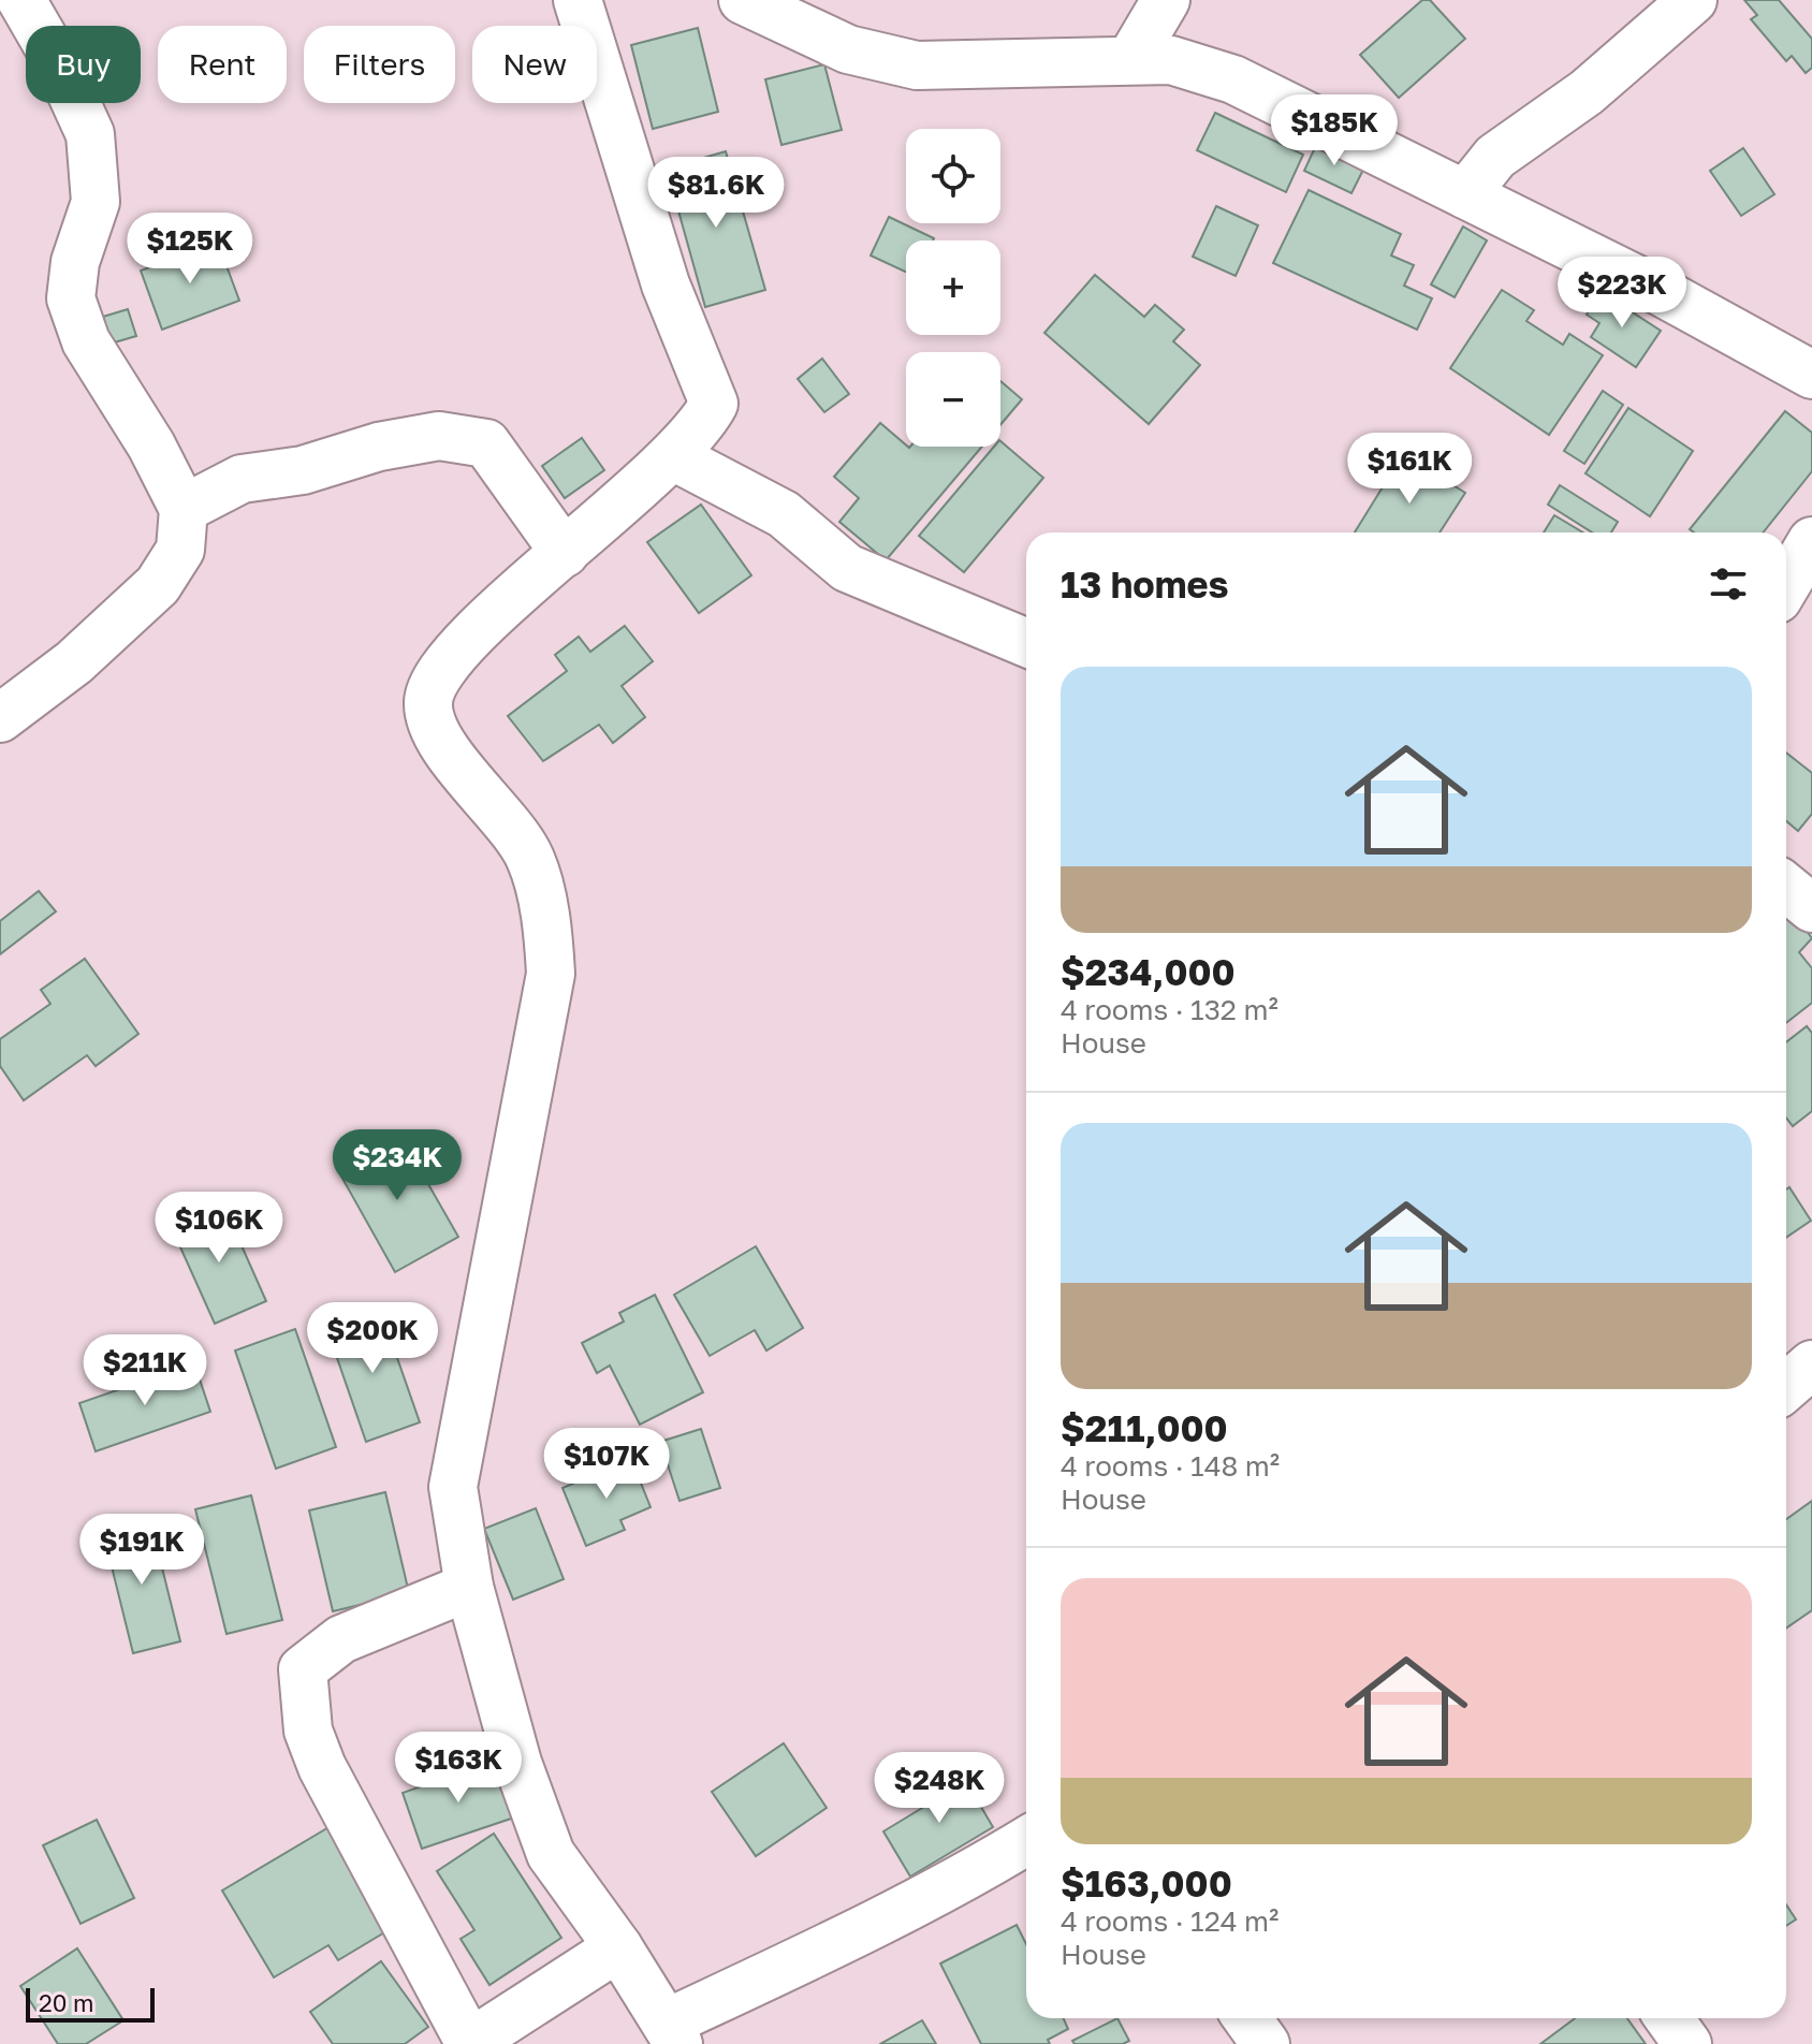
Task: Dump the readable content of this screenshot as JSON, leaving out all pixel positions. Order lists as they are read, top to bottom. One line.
{"scale_bar":"20 m","page":{"chip":["Buy","Rent","Filters","New"],"price":["$185K","$81.6K","$125K","$223K","$161K","$234K","$106K","$200K","$211K","$107K","$191K","$163K","$248K"],"map_buttons":["+","−"],"heading":"13 homes","list":[{"name":"$234,000","note":"4 rooms · 132 m² · House"},{"name":"$211,000","note":"4 rooms · 148 m² · House"},{"name":"$163,000","note":"4 rooms · 124 m² · House"}],"scale":"20 m"}}
